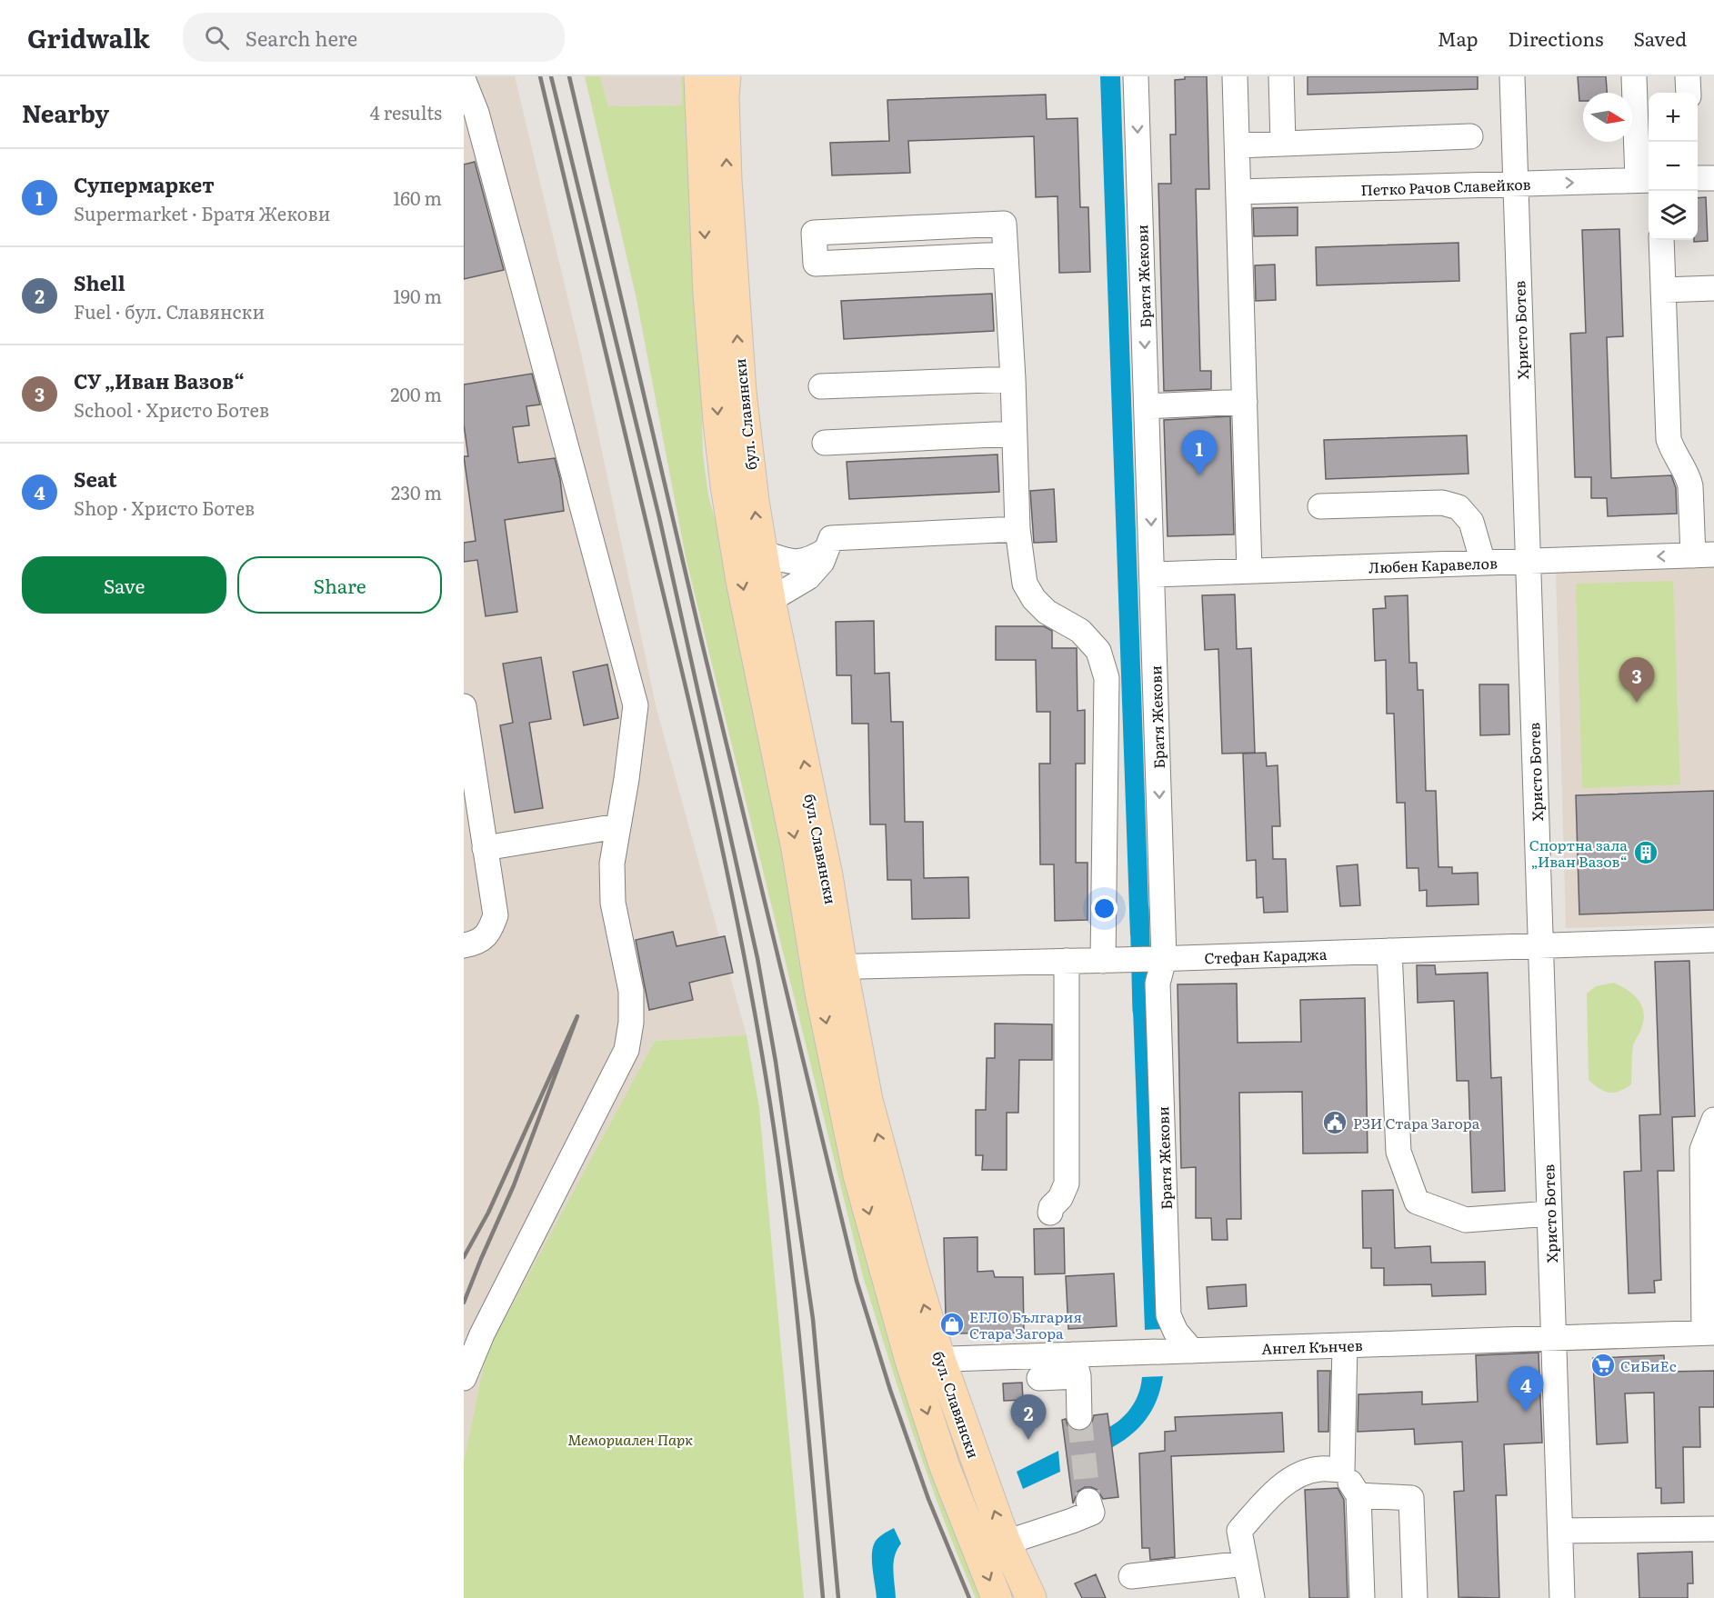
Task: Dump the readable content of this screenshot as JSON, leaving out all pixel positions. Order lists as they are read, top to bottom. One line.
{"streets":{"main road":["бул. Славянски"],"street":["Петко Рачов Славейков","Братя Жекови","Христо Ботев","Любен Каравелов","Стефан Караджа","Ангел Кънчев"]},"crossings":[["Петко Рачов Славейков","Христо Ботев"],["Братя Жекови","Любен Каравелов"],["Братя Жекови","Стефан Караджа"],["Братя Жекови","Ангел Кънчев"],["Христо Ботев","Любен Каравелов"],["Христо Ботев","Стефан Караджа"],["Христо Ботев","Ангел Кънчев"],["бул. Славянски","Стефан Караджа"],["бул. Славянски","Ангел Кънчев"]],"parks":["Мемориален Парк"],"places":{"building":["Спортна зала „Иван Вазов“"],"public building":["РЗИ Стара Загора"],"shop":["ЕГЛО България Стара Загора"],"supermarket":["СиБиЕс"]},"north":"right","page":{"header":"Gridwalk","search":"Search here","nav":["Map","Directions","Saved"],"heading":["Nearby","4 results"],"map_buttons":["+","−"],"list":[{"mark":"1","name":"Супермаркет","note":"Supermarket · Братя Жекови","value":"160 m"},{"mark":"2","name":"Shell","note":"Fuel · бул. Славянски","value":"190 m"},{"mark":"3","name":"СУ „Иван Вазов“","note":"School · Христо Ботев","value":"200 m"},{"mark":"4","name":"Seat","note":"Shop · Христо Ботев","value":"230 m"}],"pins":["1","3","4","2"],"buttons":["Save","Share"]}}
